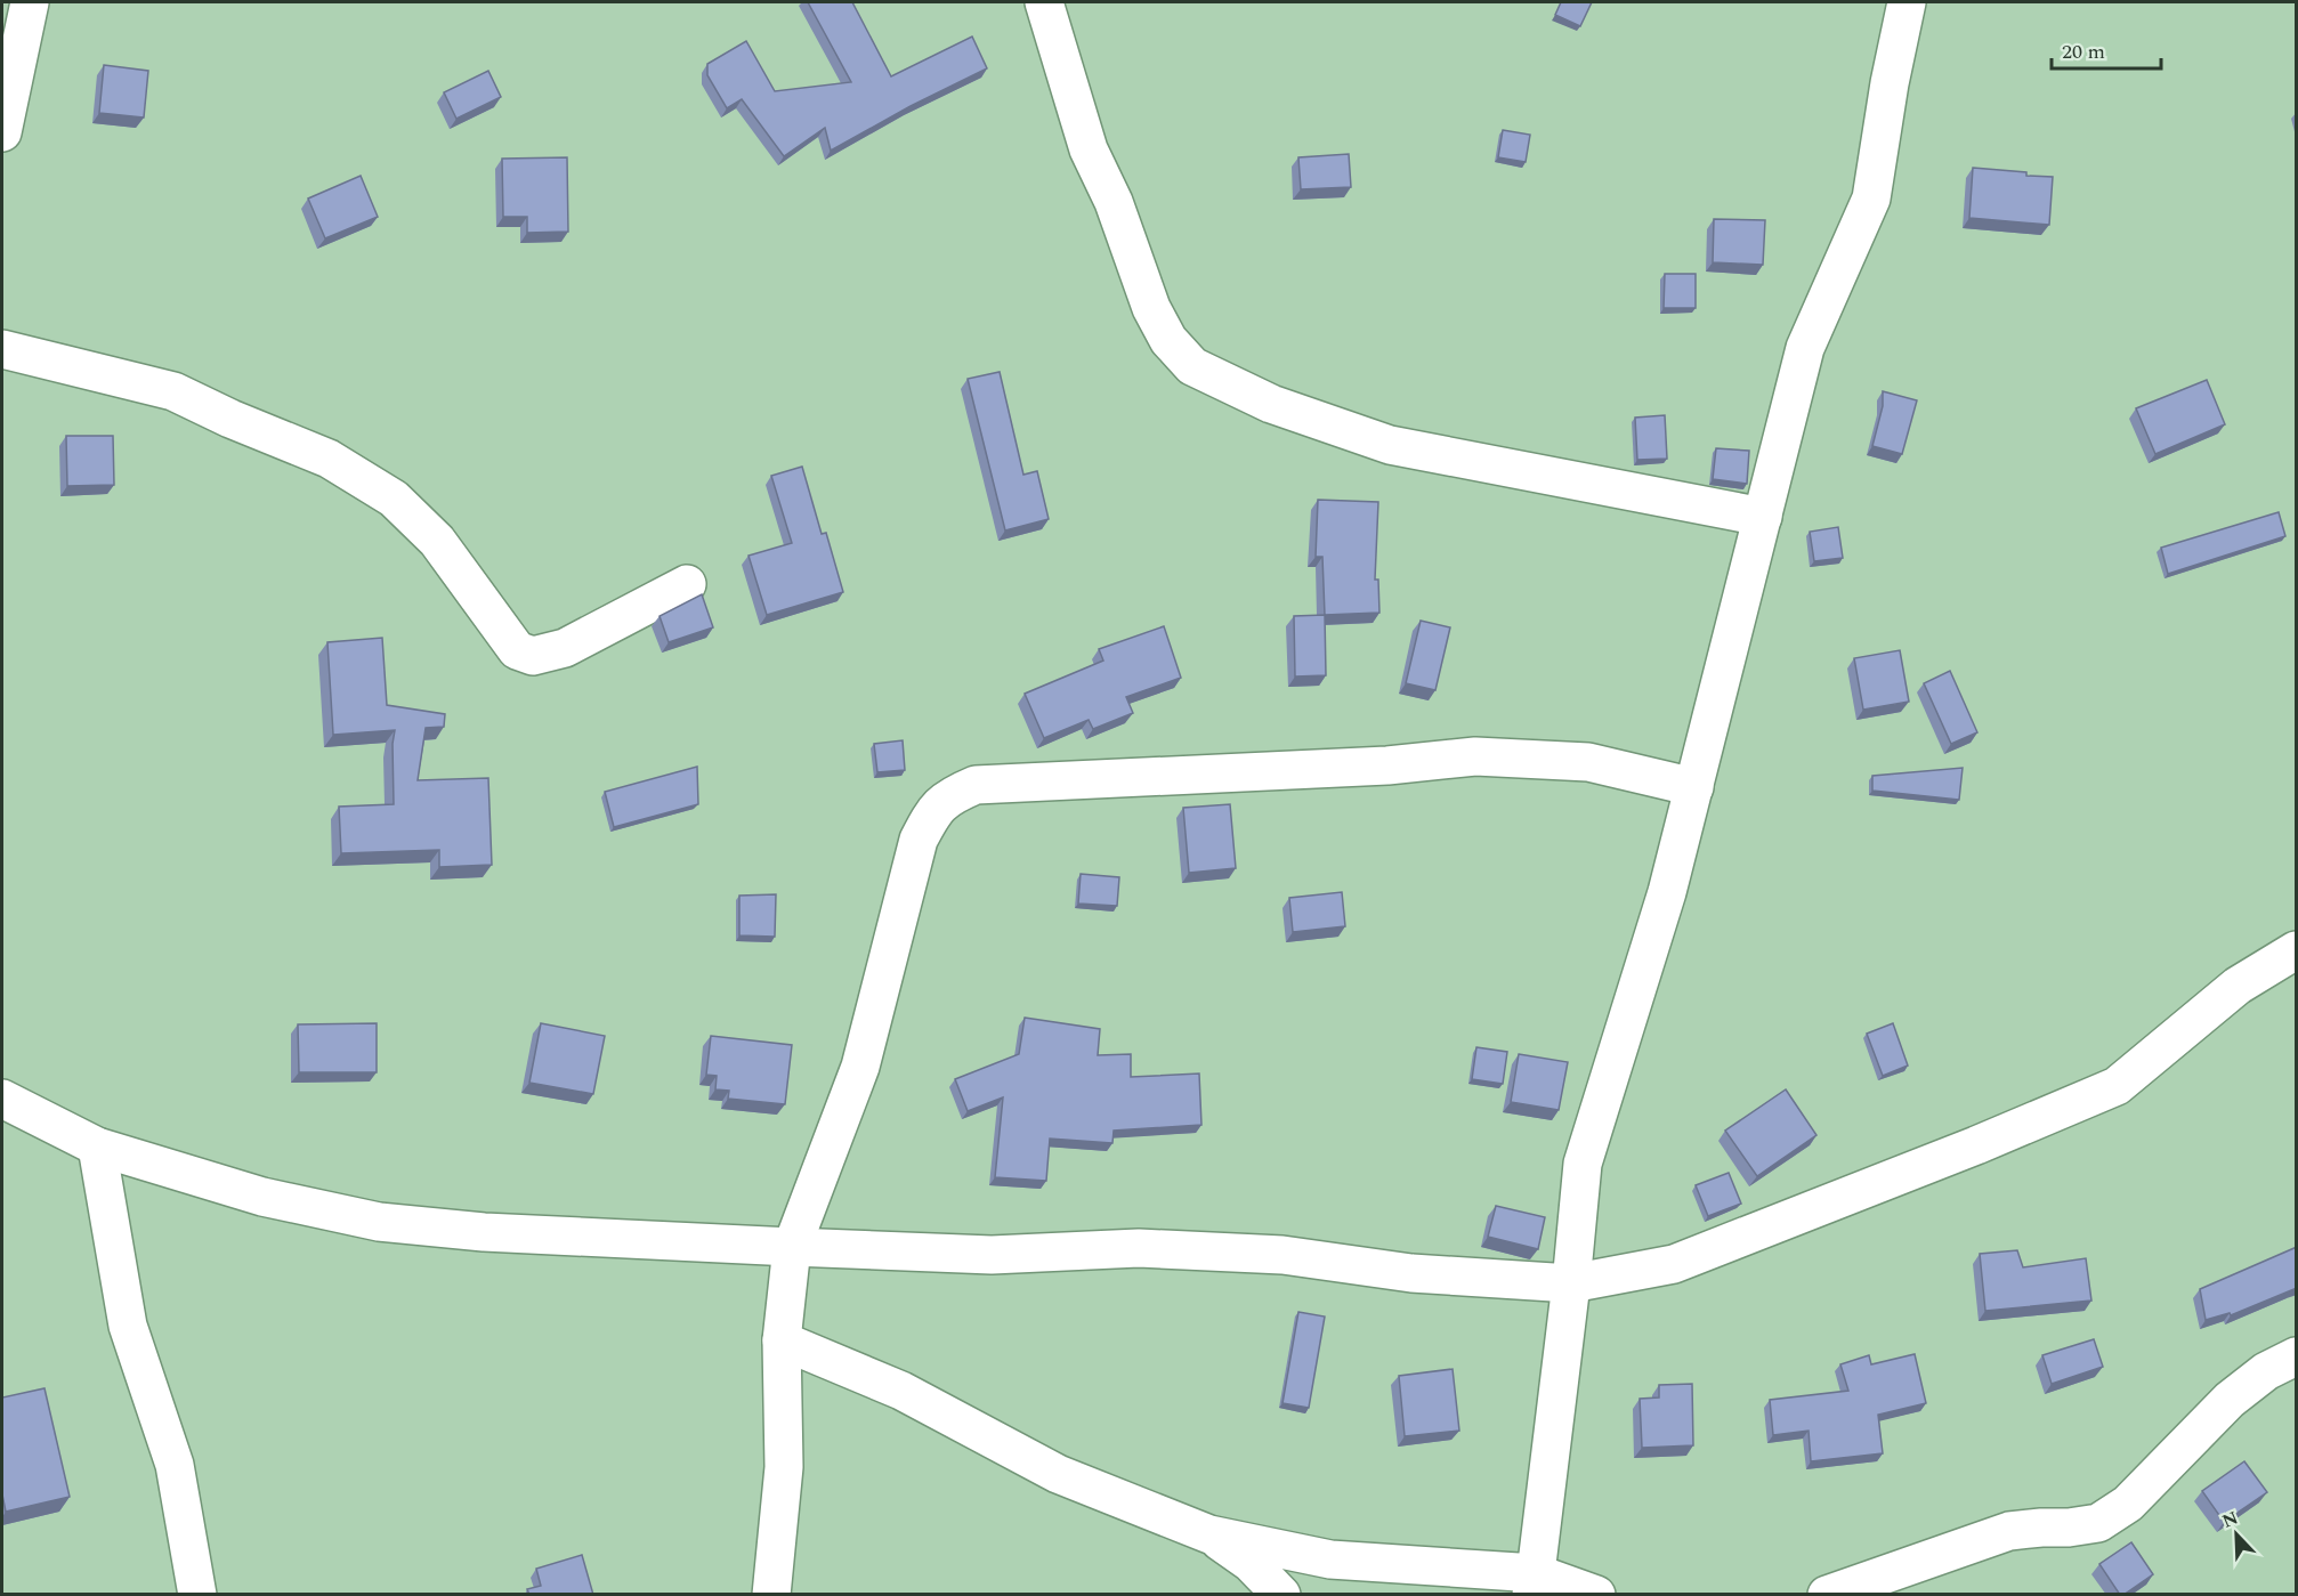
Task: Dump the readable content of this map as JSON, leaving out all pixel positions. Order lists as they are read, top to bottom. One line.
{"scale_bar":"20 m","north":"top left"}
